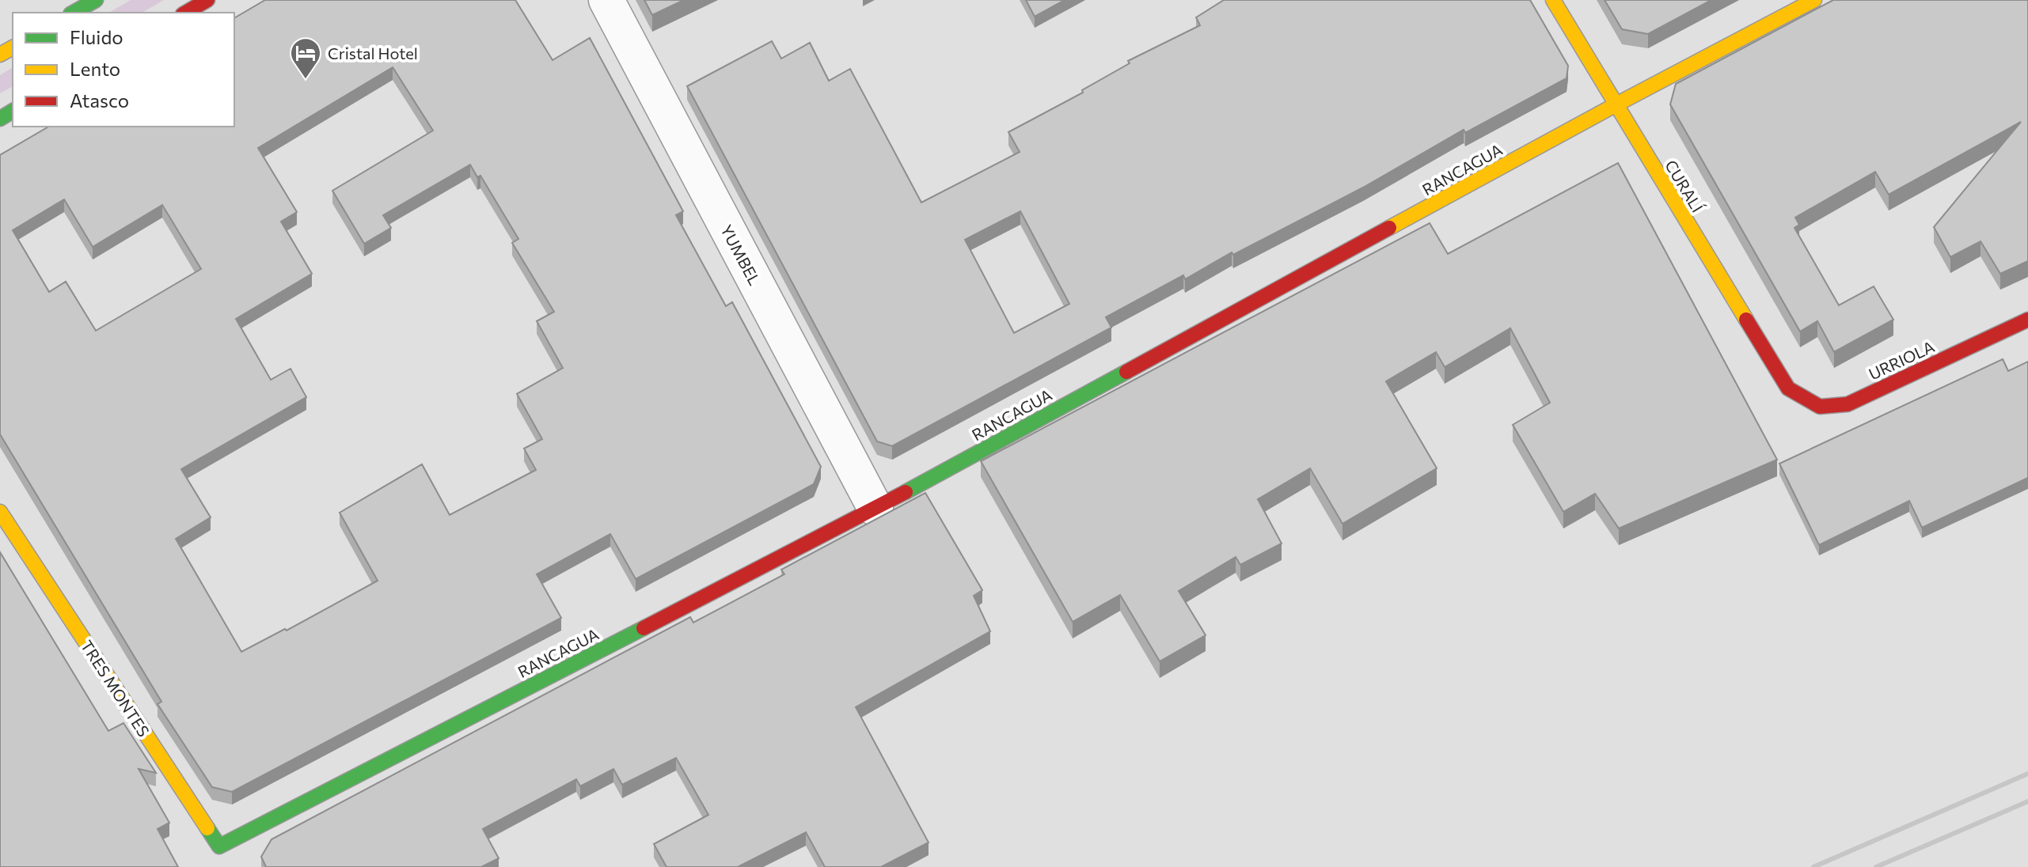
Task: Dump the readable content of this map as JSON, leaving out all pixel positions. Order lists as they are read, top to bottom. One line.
{"streets":{"street":["RANCAGUA","CURALÍ","YUMBEL","URRIOLA","TRES MONTES"]},"crossings":[["RANCAGUA","CURALÍ"],["RANCAGUA","YUMBEL"],["RANCAGUA","TRES MONTES"],["CURALÍ","URRIOLA"]],"places":{"hotel":["Cristal Hotel"]},"legend":["Fluido","Lento","Atasco"]}
